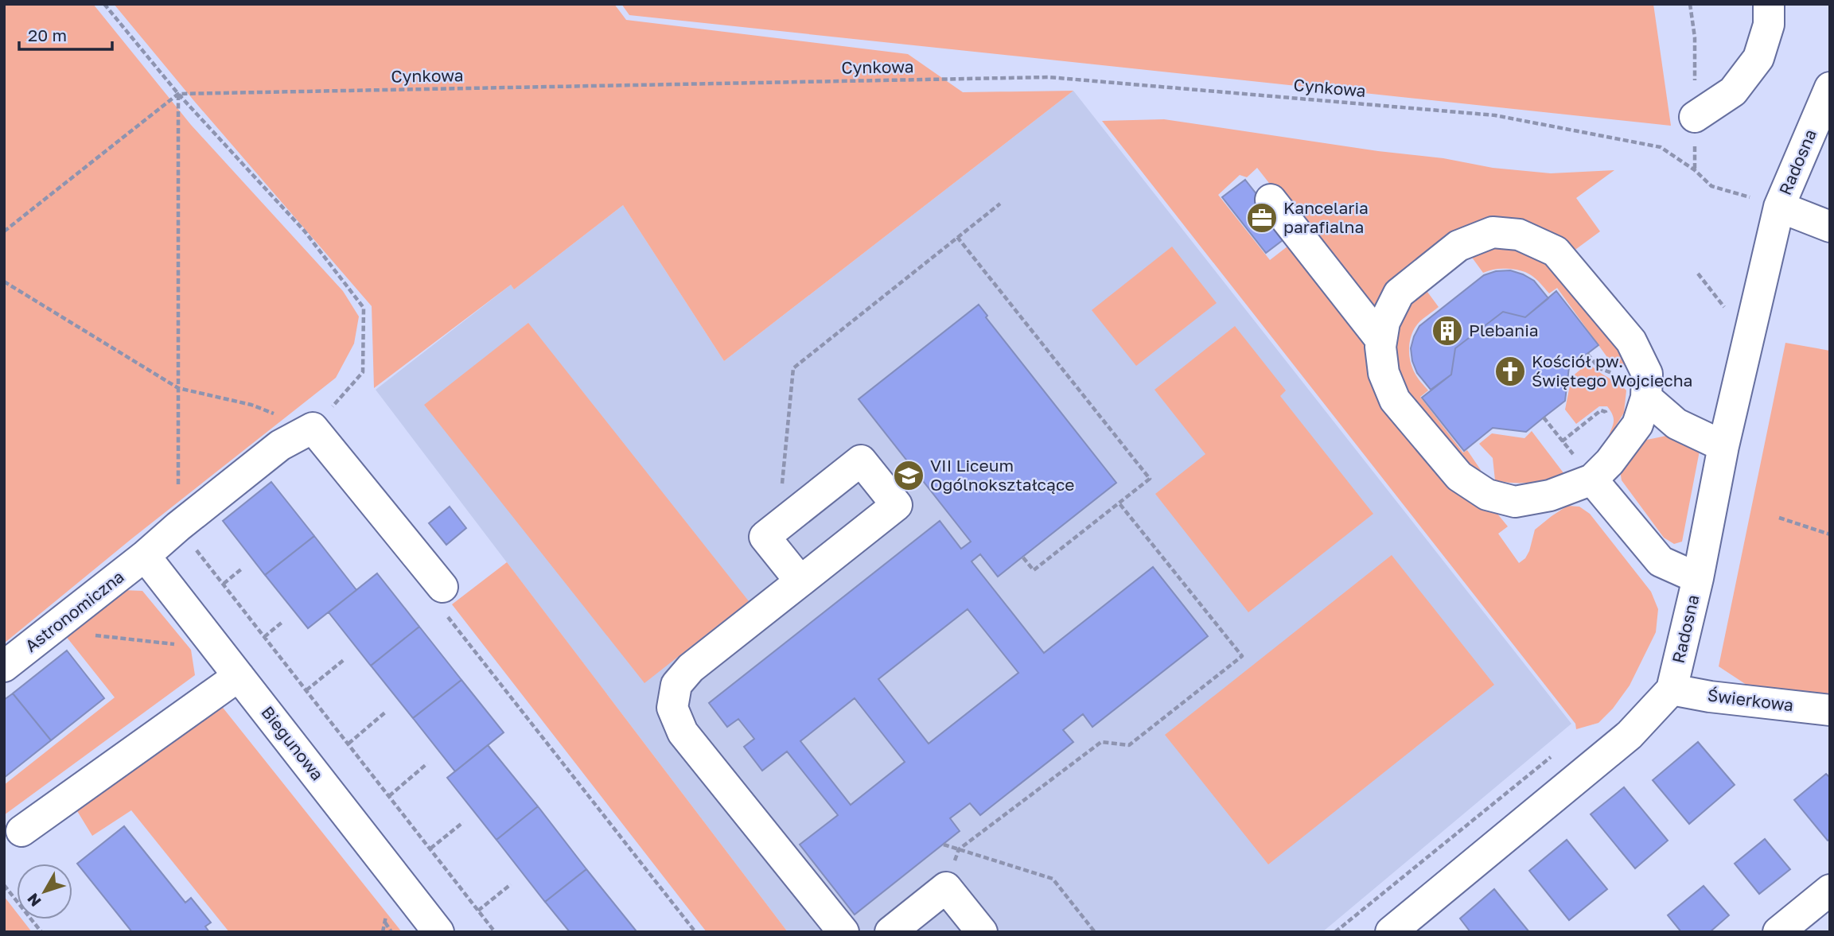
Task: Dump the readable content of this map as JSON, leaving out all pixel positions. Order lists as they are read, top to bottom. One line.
{"streets":{"street":["Radosna","Astronomiczna","Świerkowa","Biegunowa"],"path":["Cynkowa"]},"crossings":[["Cynkowa","Radosna"],["Radosna","Świerkowa"],["Astronomiczna","Biegunowa"]],"places":{"office":["Kancelaria parafialna"],"building":["Plebania"],"church":["Kościół pw. Świętego Wojciecha"],"school or university":["VII Liceum Ogólnokształcące"]},"scale_bar":"20 m","north":"bottom left"}
